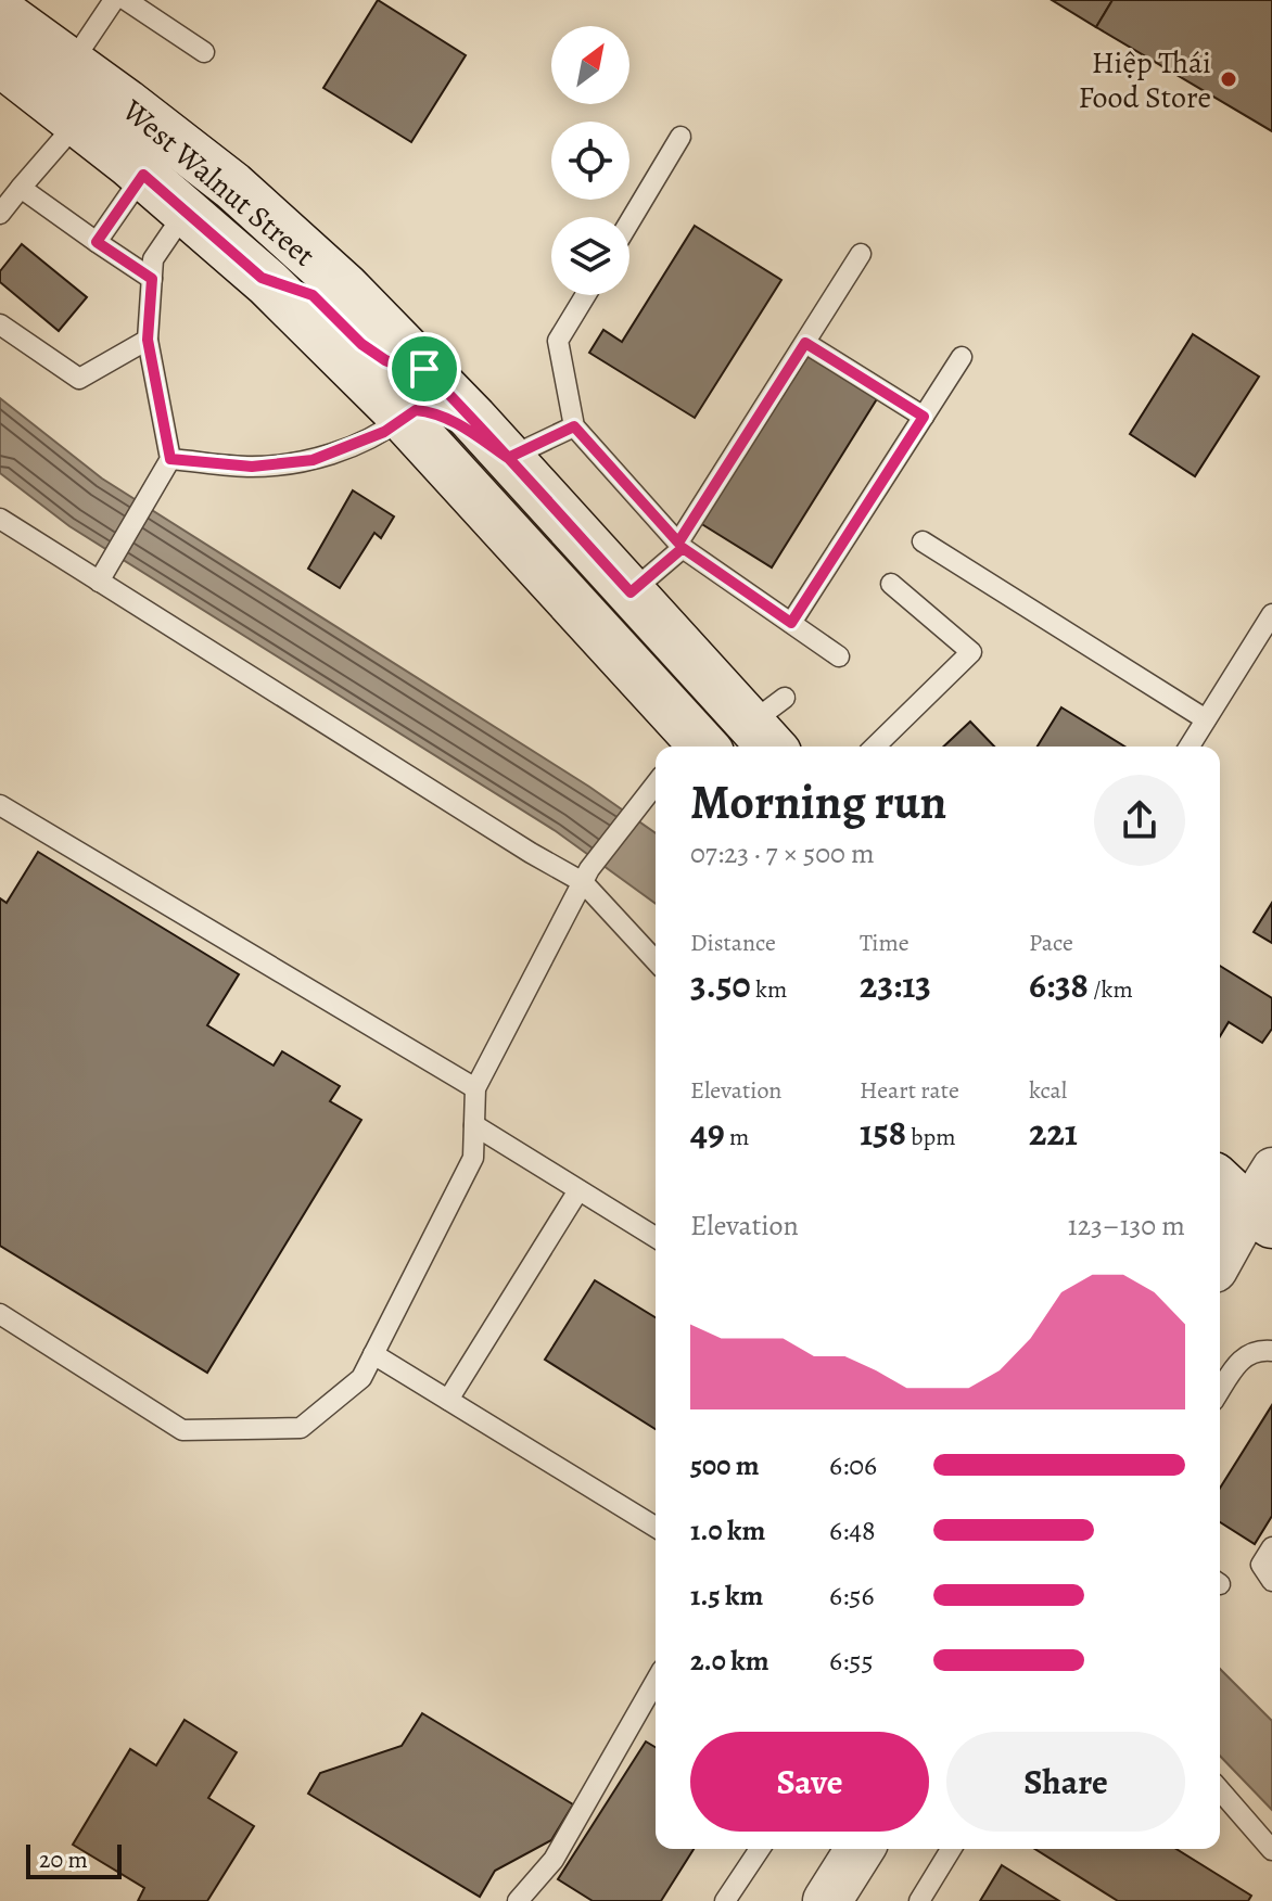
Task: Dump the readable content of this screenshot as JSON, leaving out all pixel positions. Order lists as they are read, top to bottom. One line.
{"streets":{"main road":["West Walnut Street"]},"places":["Hiệp Thái Food Store"],"scale_bar":"20 m","north":"top right","page":{"heading":["Morning run","07:23 · 7 × 500 m"],"stats":[["Distance","3.50 km"],["Time","23:13"],["Pace","6:38 /km"],["Elevation","49 m"],["Heart rate","158 bpm"],["kcal","221"]],"chart":["Elevation","123–130 m"],"list":[{"name":"500 m","note":"6:06"},{"name":"1.0 km","note":"6:48"},{"name":"1.5 km","note":"6:56"},{"name":"2.0 km","note":"6:55"}],"buttons":["Save","Share"],"scale":"20 m"}}
